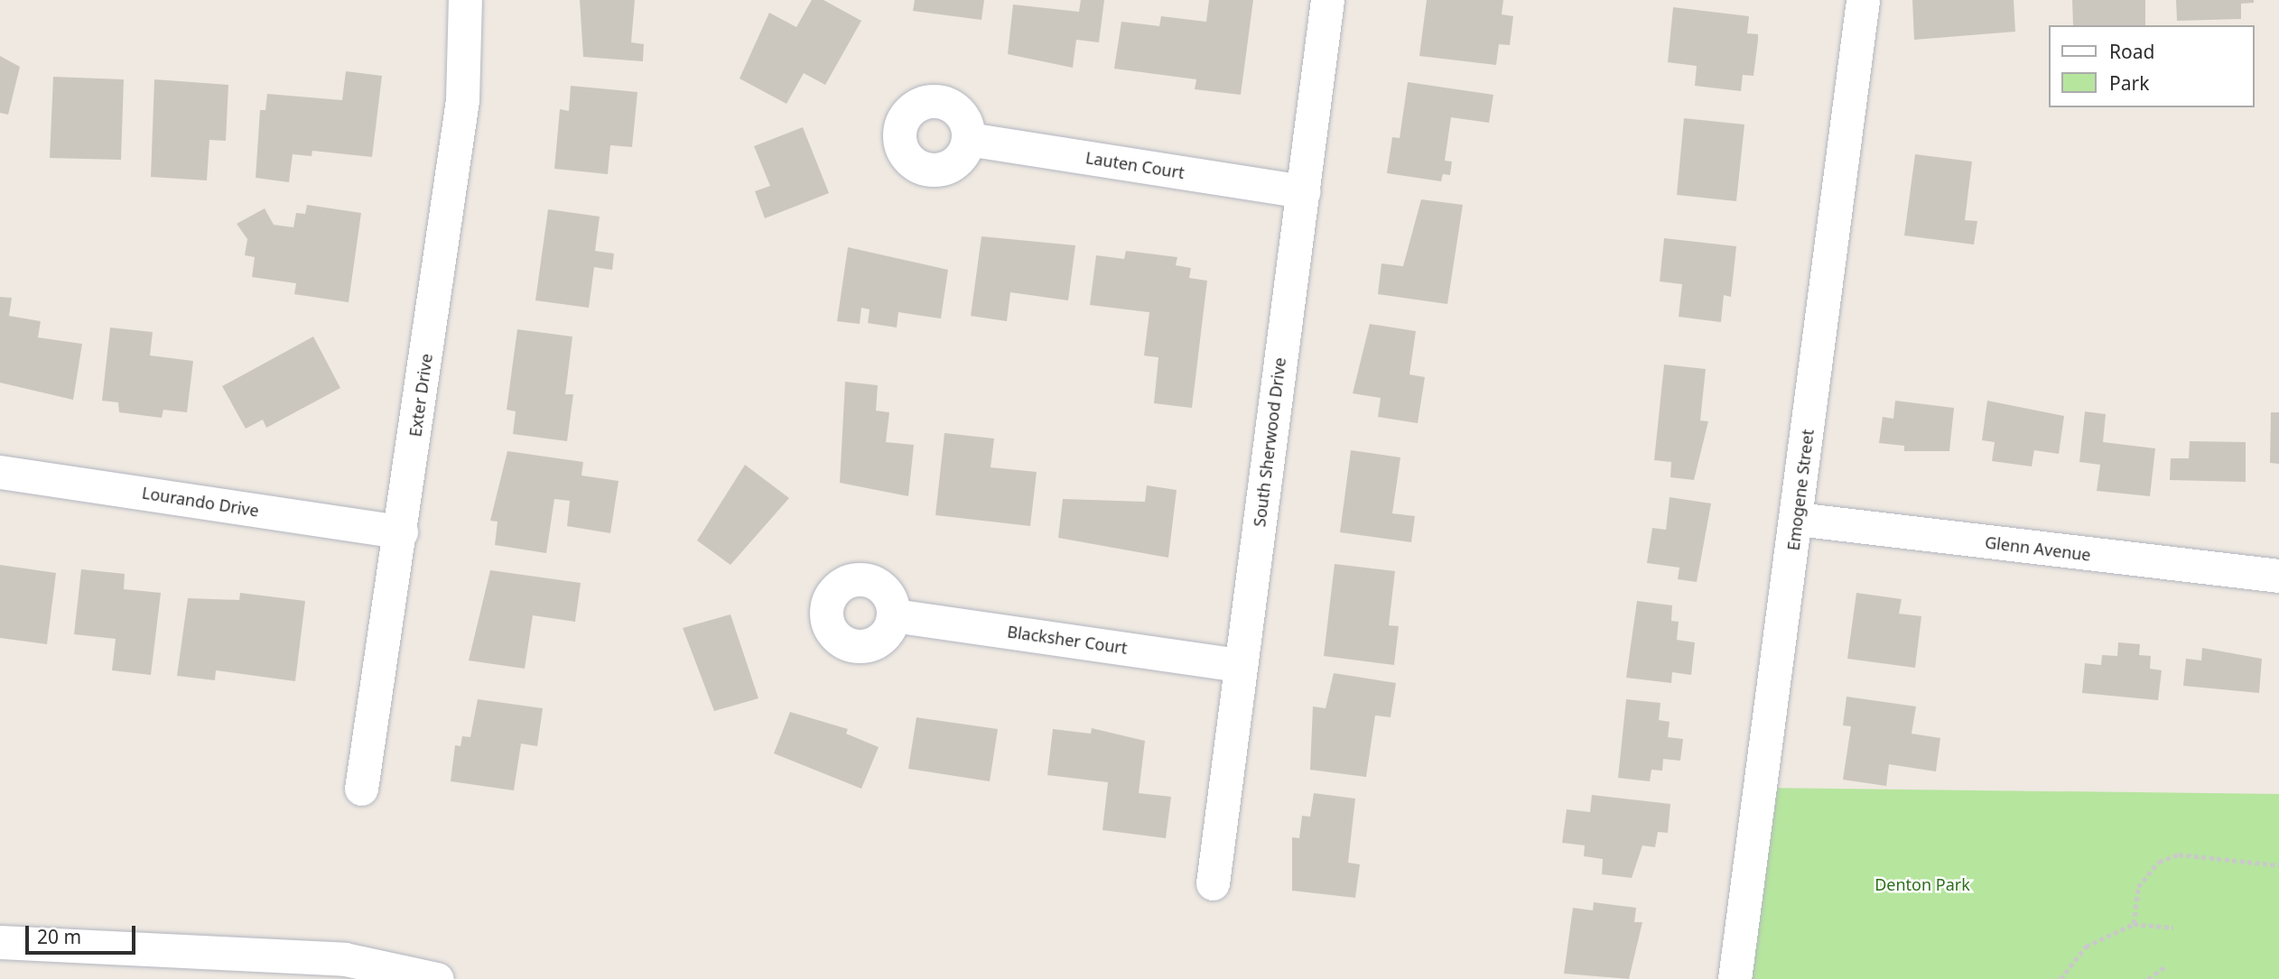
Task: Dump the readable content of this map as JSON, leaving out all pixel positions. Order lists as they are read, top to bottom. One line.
{"streets":{"street":["Lauten Court","Exter Drive","South Sherwood Drive","Emogene Street","Lourando Drive","Glenn Avenue","Blacksher Court"]},"crossings":[["Lauten Court","South Sherwood Drive"],["Exter Drive","Lourando Drive"],["South Sherwood Drive","Blacksher Court"],["Emogene Street","Glenn Avenue"]],"parks":["Denton Park"],"legend":["Road","Park"],"scale_bar":"20 m"}
